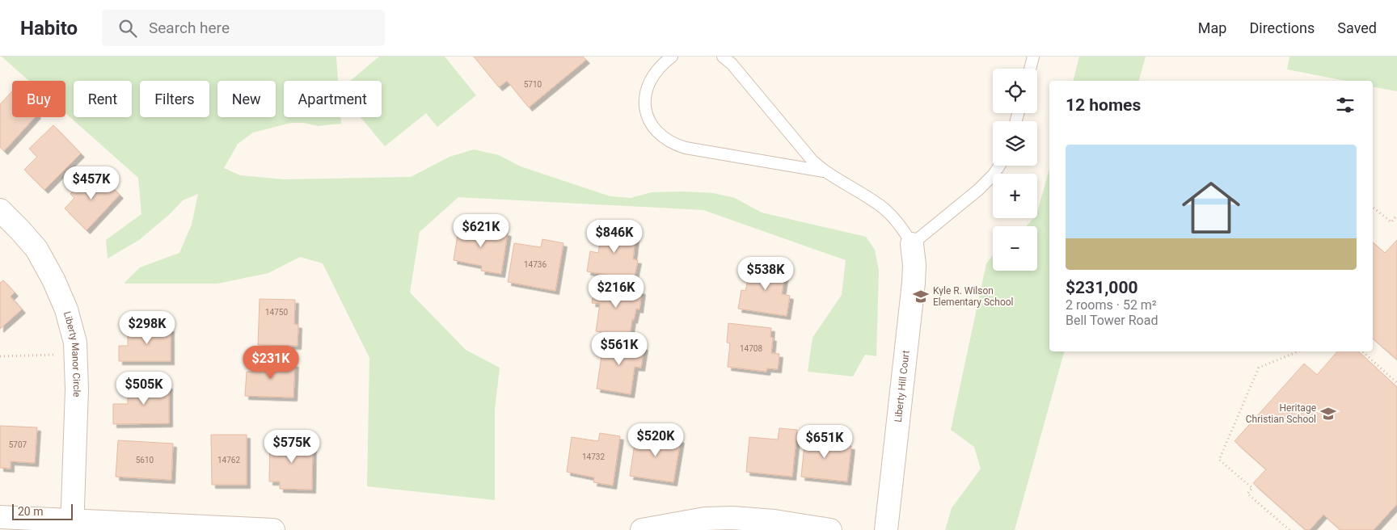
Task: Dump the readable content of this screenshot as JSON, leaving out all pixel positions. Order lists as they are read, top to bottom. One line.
{"streets":{"street":["Liberty Manor Circle","Liberty Hill Court"]},"places":{"school or university":["Kyle R. Wilson Elementary School","Heritage Christian School"]},"house_numbers":["5710","14736","14750","14708","5707","14732","5610","14762"],"scale_bar":"20 m","page":{"header":"Habito","search":"Search here","nav":["Map","Directions","Saved"],"map_buttons":["+","−"],"chip":["Buy","Rent","Filters","New","Apartment"],"heading":"12 homes","list":[{"name":"$231,000","note":"2 rooms · 52 m² · Bell Tower Road"}],"price":["$457K","$621K","$846K","$538K","$216K","$298K","$561K","$231K","$505K","$520K","$651K","$575K"],"scale":"20 m"}}
